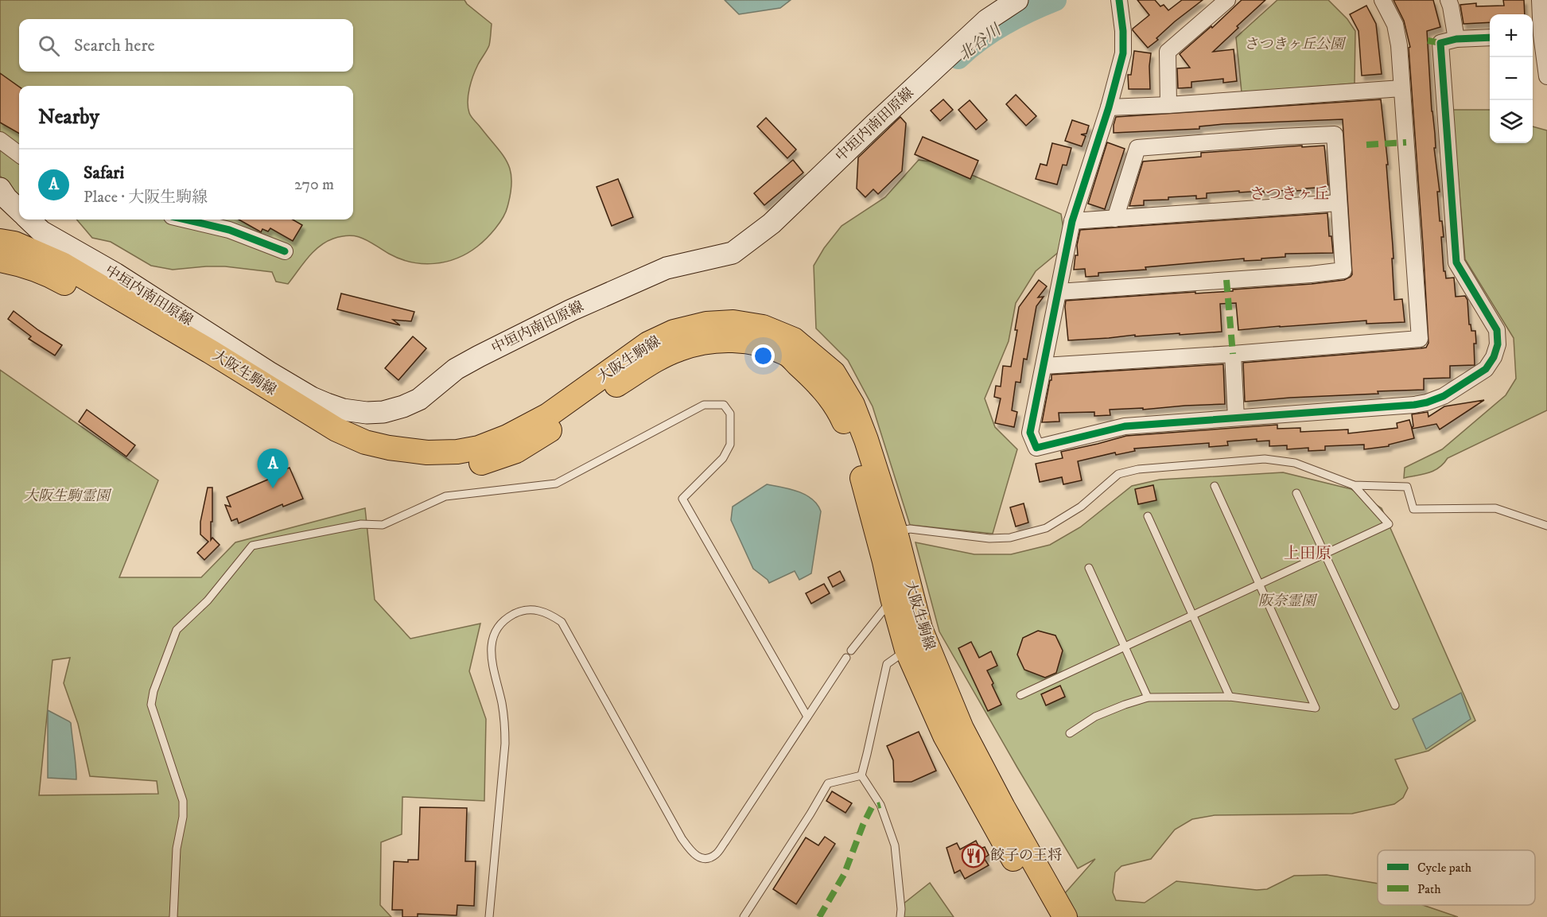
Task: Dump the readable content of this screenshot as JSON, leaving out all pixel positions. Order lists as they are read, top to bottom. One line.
{"streets":{"main road":["中垣内南田原線","大阪生駒線"]},"districts":["さつきヶ丘","上田原"],"water":["北谷川"],"parks":["さつきヶ丘公園","大阪生駒霊園","阪奈霊園"],"places":{"restaurant":["餃子の王将"]},"legend":["Cycle path","Path"],"page":{"map_buttons":["+","−"],"search":"Search here","heading":"Nearby","list":[{"mark":"A","name":"Safari","note":"Place · 大阪生駒線","value":"270 m"}],"pins":"A"}}
